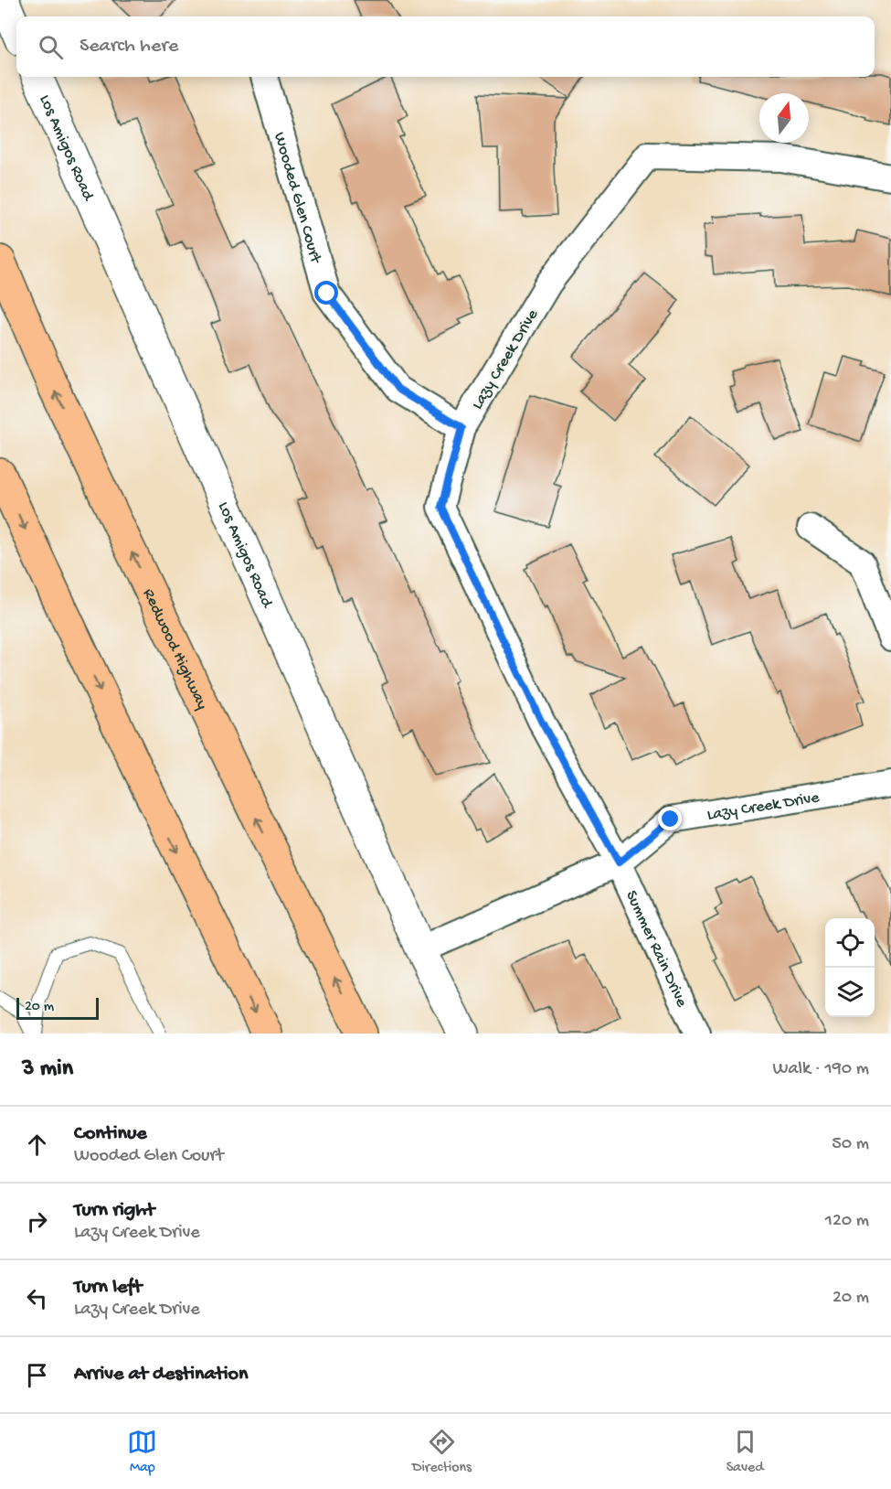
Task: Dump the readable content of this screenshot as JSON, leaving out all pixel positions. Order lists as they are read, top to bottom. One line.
{"streets":{"highway":["Redwood Highway"],"street":["Los Amigos Road","Wooded Glen Court","Lazy Creek Drive","Summer Rain Drive"]},"crossings":[["Los Amigos Road","Lazy Creek Drive"],["Wooded Glen Court","Lazy Creek Drive"],["Lazy Creek Drive","Summer Rain Drive"]],"scale_bar":"20 m","north":"top","page":{"search":"Search here","scale":"20 m","heading":["3 min","Walk · 190 m"],"list":[["Continue","Wooded Glen Court","50 m"],["Turn right","Lazy Creek Drive","120 m"],["Turn left","Lazy Creek Drive","20 m"],"Arrive at destination"],"nav":["Map","Directions","Saved"]}}
